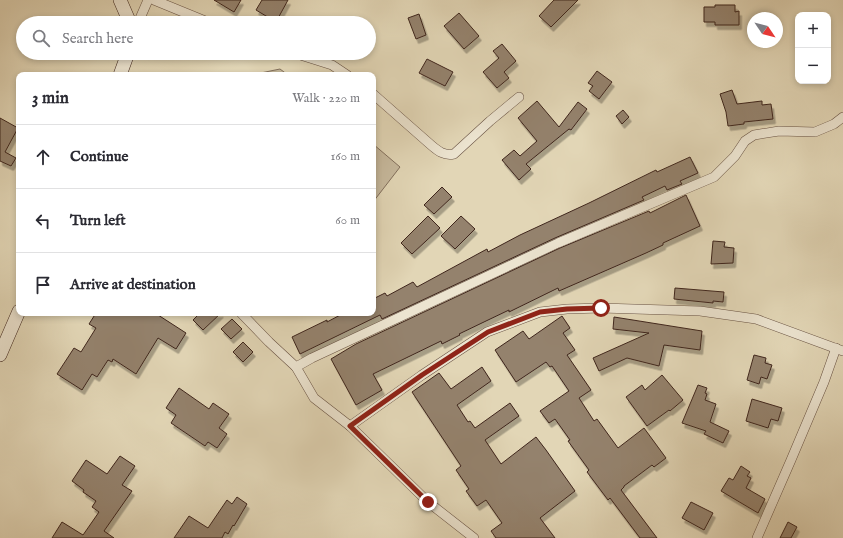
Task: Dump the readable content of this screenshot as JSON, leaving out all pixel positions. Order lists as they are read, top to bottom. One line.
{"north":"bottom right","page":{"map_buttons":["+","−"],"search":"Search here","heading":["3 min","Walk · 220 m"],"list":[["Continue","160 m"],["Turn left","60 m"],"Arrive at destination"]}}
